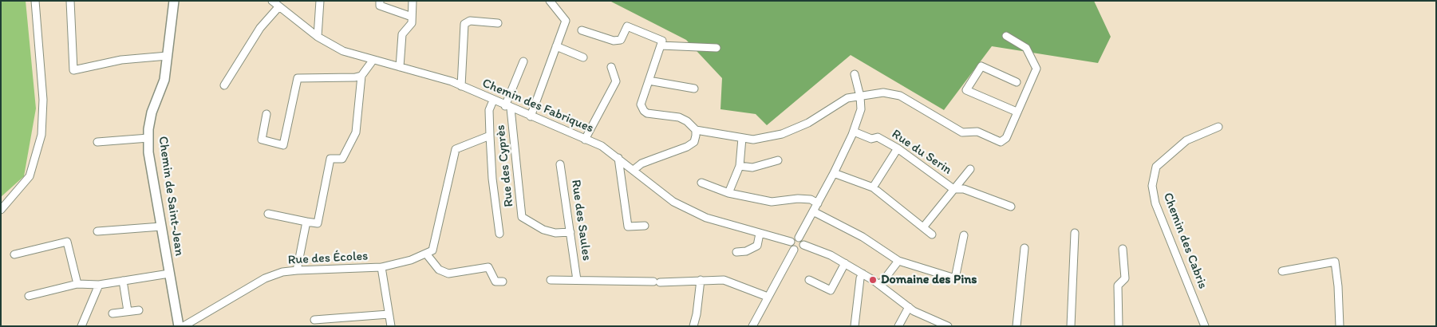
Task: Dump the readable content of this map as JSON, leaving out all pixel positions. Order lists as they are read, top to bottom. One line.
{"streets":{"main road":["Chemin de Saint-Jean"],"street":["Chemin des Fabriques","Rue du Serin","Rue des Cyprès","Rue des Saules","Chemin des Cabris","Rue des Écoles"]},"crossings":[["Chemin des Fabriques","Rue des Cyprès"],["Rue des Cyprès","Rue des Saules"]],"places":["Domaine des Pins"]}
